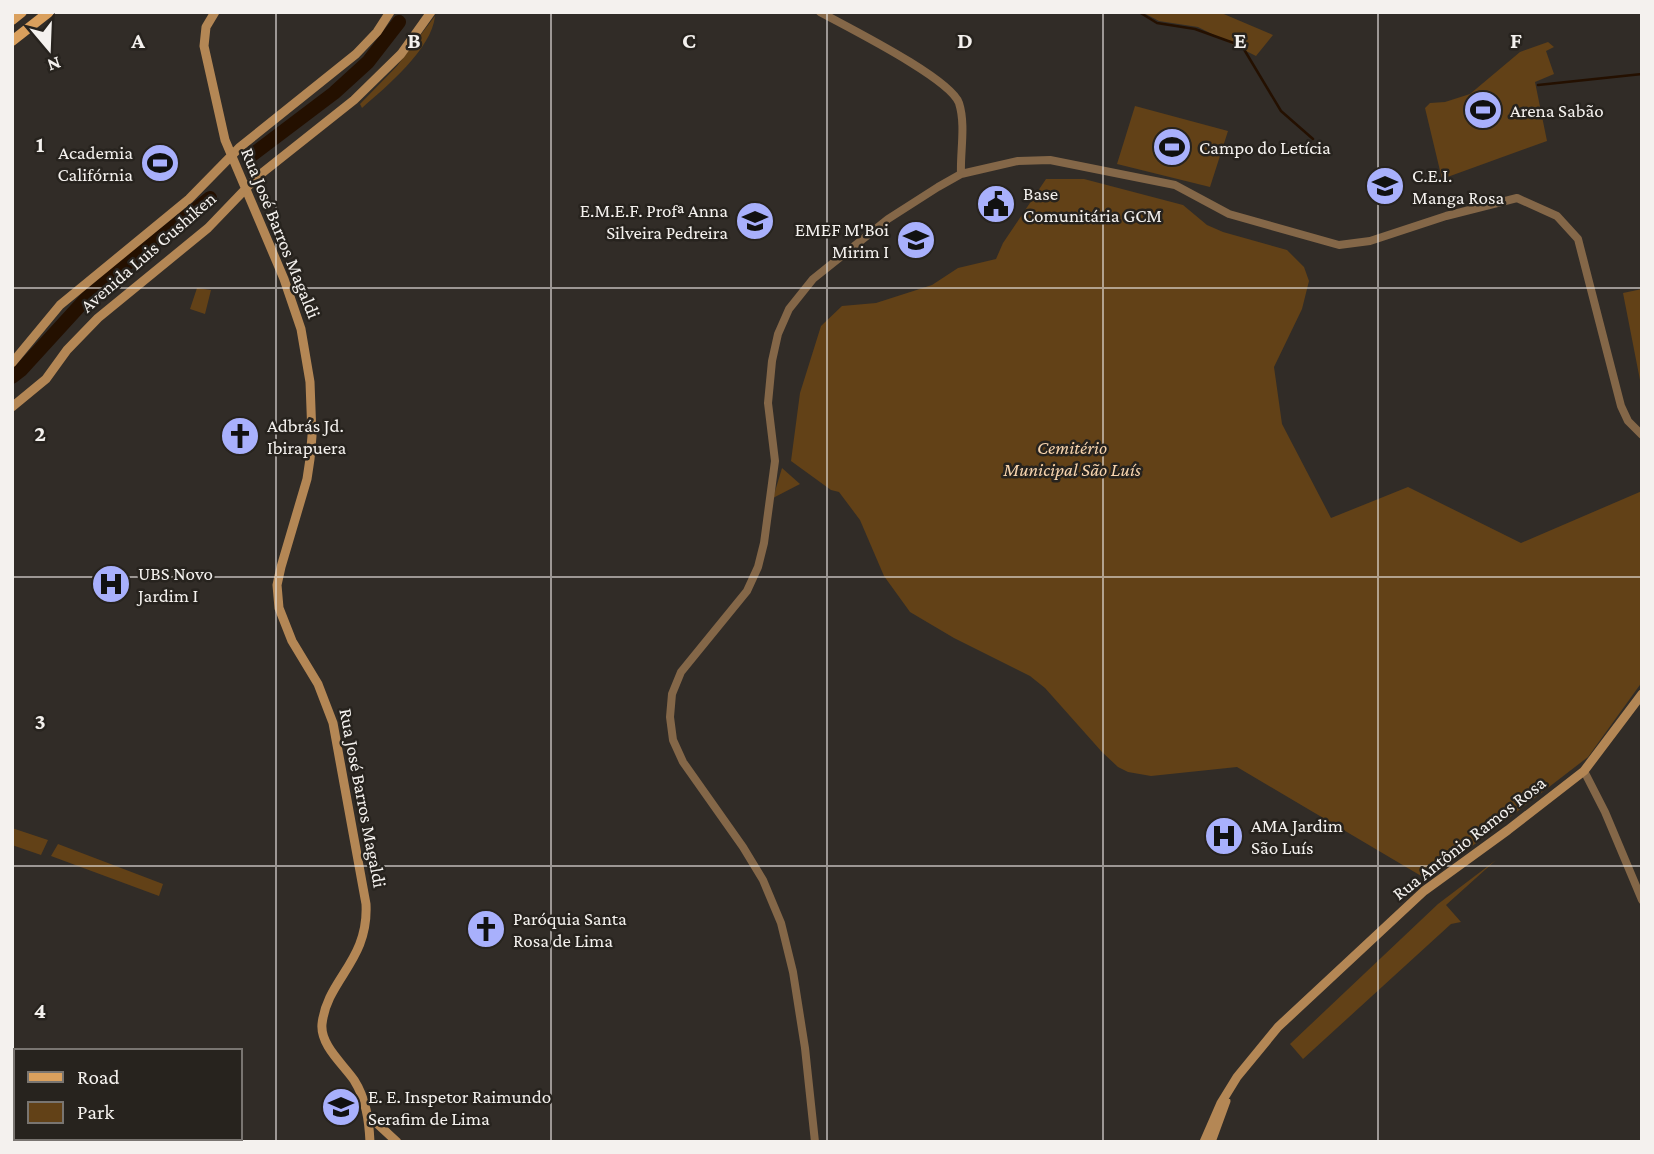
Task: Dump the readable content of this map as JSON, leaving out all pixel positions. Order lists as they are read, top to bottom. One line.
{"streets":{"main road":["Rua José Barros Magaldi","Avenida Luis Gushiken","Rua Antônio Ramos Rosa"]},"crossings":[["Rua José Barros Magaldi","Avenida Luis Gushiken"]],"parks":["Cemitério Municipal São Luís"],"places":{"sports":["Arena Sabão","Campo do Letícia","Academia Califórnia"],"school or university":["C.E.I. Manga Rosa","E.M.E.F. Profª Anna Silveira Pedreira","EMEF M'Boi Mirim I","E. E. Inspetor Raimundo Serafim de Lima"],"public building":["Base Comunitária GCM"],"church":["Adbrás Jd. Ibirapuera","Paróquia Santa Rosa de Lima"],"hospital":["UBS Novo Jardim I","AMA Jardim São Luís"]},"legend":["Road","Park"],"north":"bottom","grid":{"columns":["A","B","C","D","E","F"],"rows":["1","2","3","4"]}}
